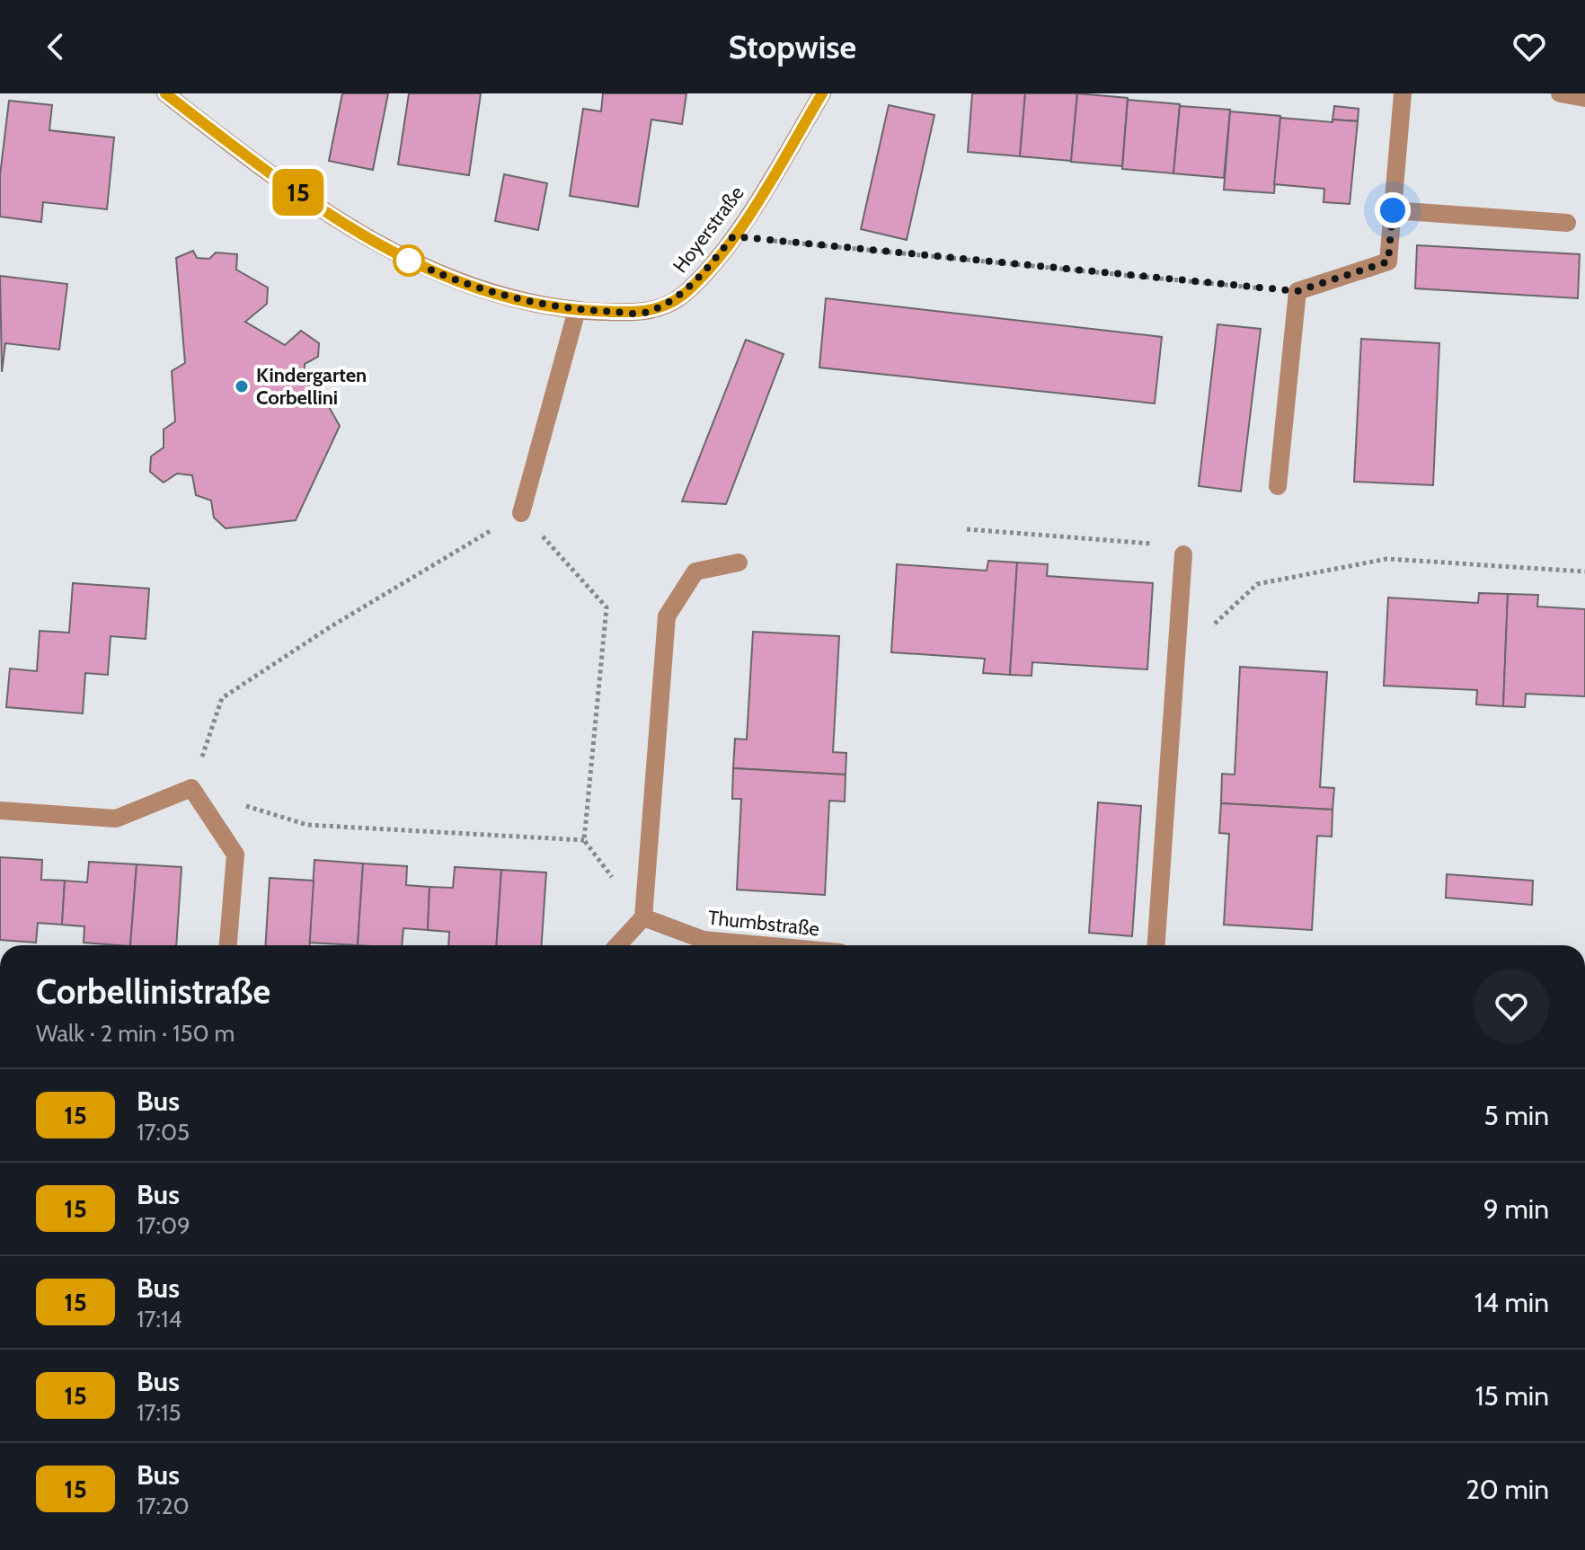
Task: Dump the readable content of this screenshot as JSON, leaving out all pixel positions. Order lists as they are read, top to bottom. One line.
{"streets":{"street":["Hoyerstraße","Thumbstraße"]},"places":["Kindergarten Corbellini"],"lines":["bus line 15"],"page":{"header":"Stopwise","on_map":"15","heading":["Corbellinistraße","Walk · 2 min · 150 m"],"list":[{"mark":"15","name":"Bus","note":"17:05","value":"5 min"},{"mark":"15","name":"Bus","note":"17:09","value":"9 min"},{"mark":"15","name":"Bus","note":"17:14","value":"14 min"},{"mark":"15","name":"Bus","note":"17:15","value":"15 min"},{"mark":"15","name":"Bus","note":"17:20","value":"20 min"}]}}
